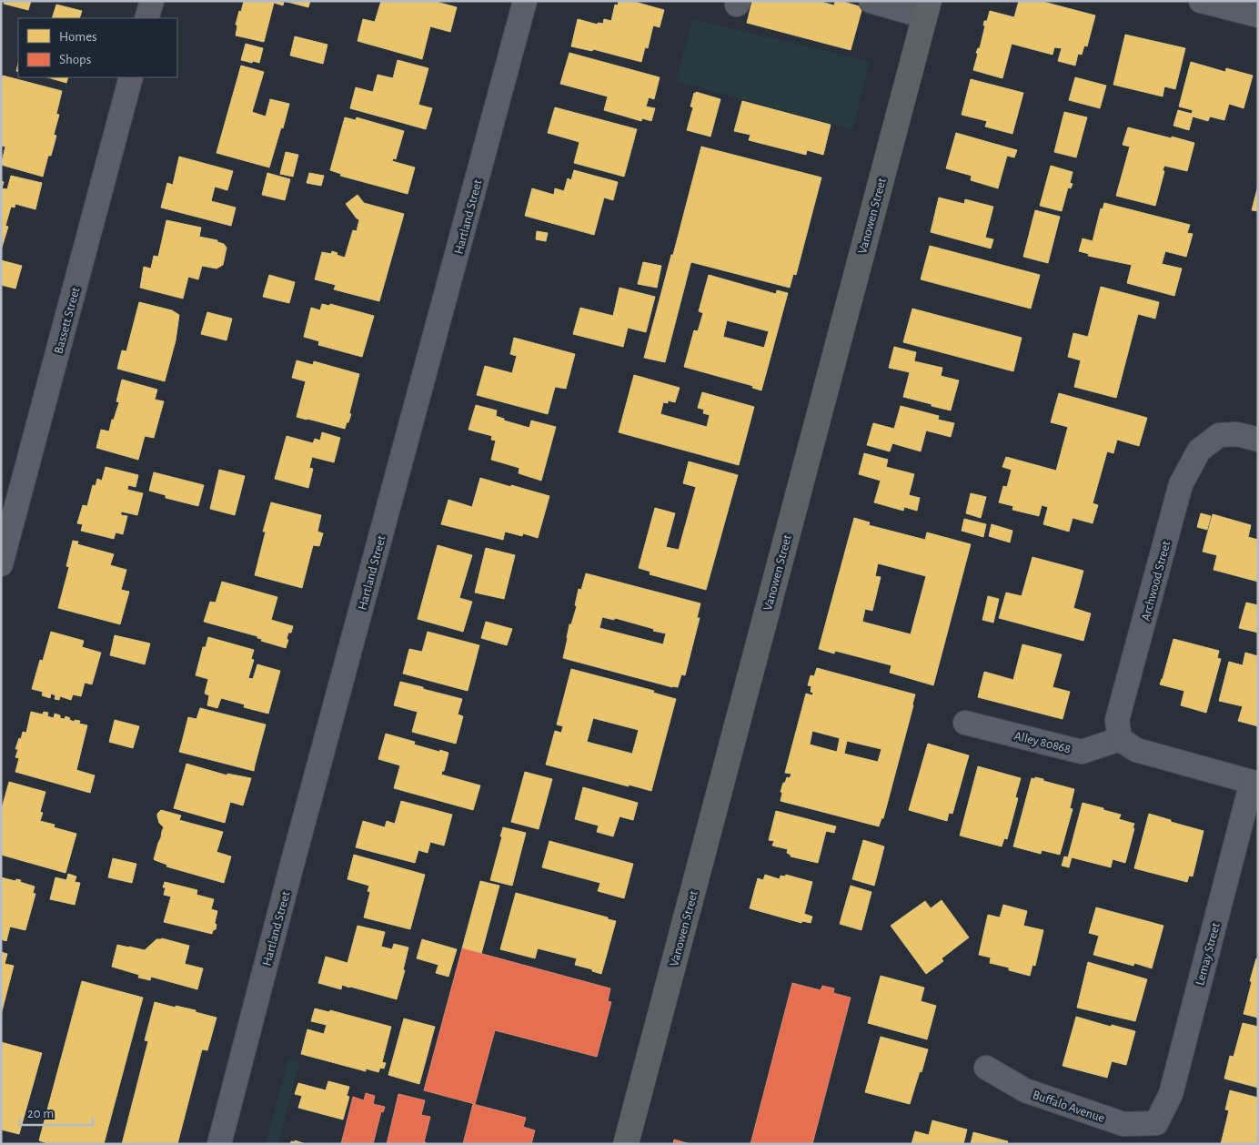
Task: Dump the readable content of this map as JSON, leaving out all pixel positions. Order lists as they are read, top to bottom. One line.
{"streets":{"main road":["Vanowen Street"],"street":["Hartland Street","Bassett Street","Archwood Street","Alley 80868","Lemay Street","Buffalo Avenue"]},"crossings":[["Archwood Street","Alley 80868"],["Lemay Street","Buffalo Avenue"]],"legend":["Homes","Shops"],"scale_bar":"20 m"}
